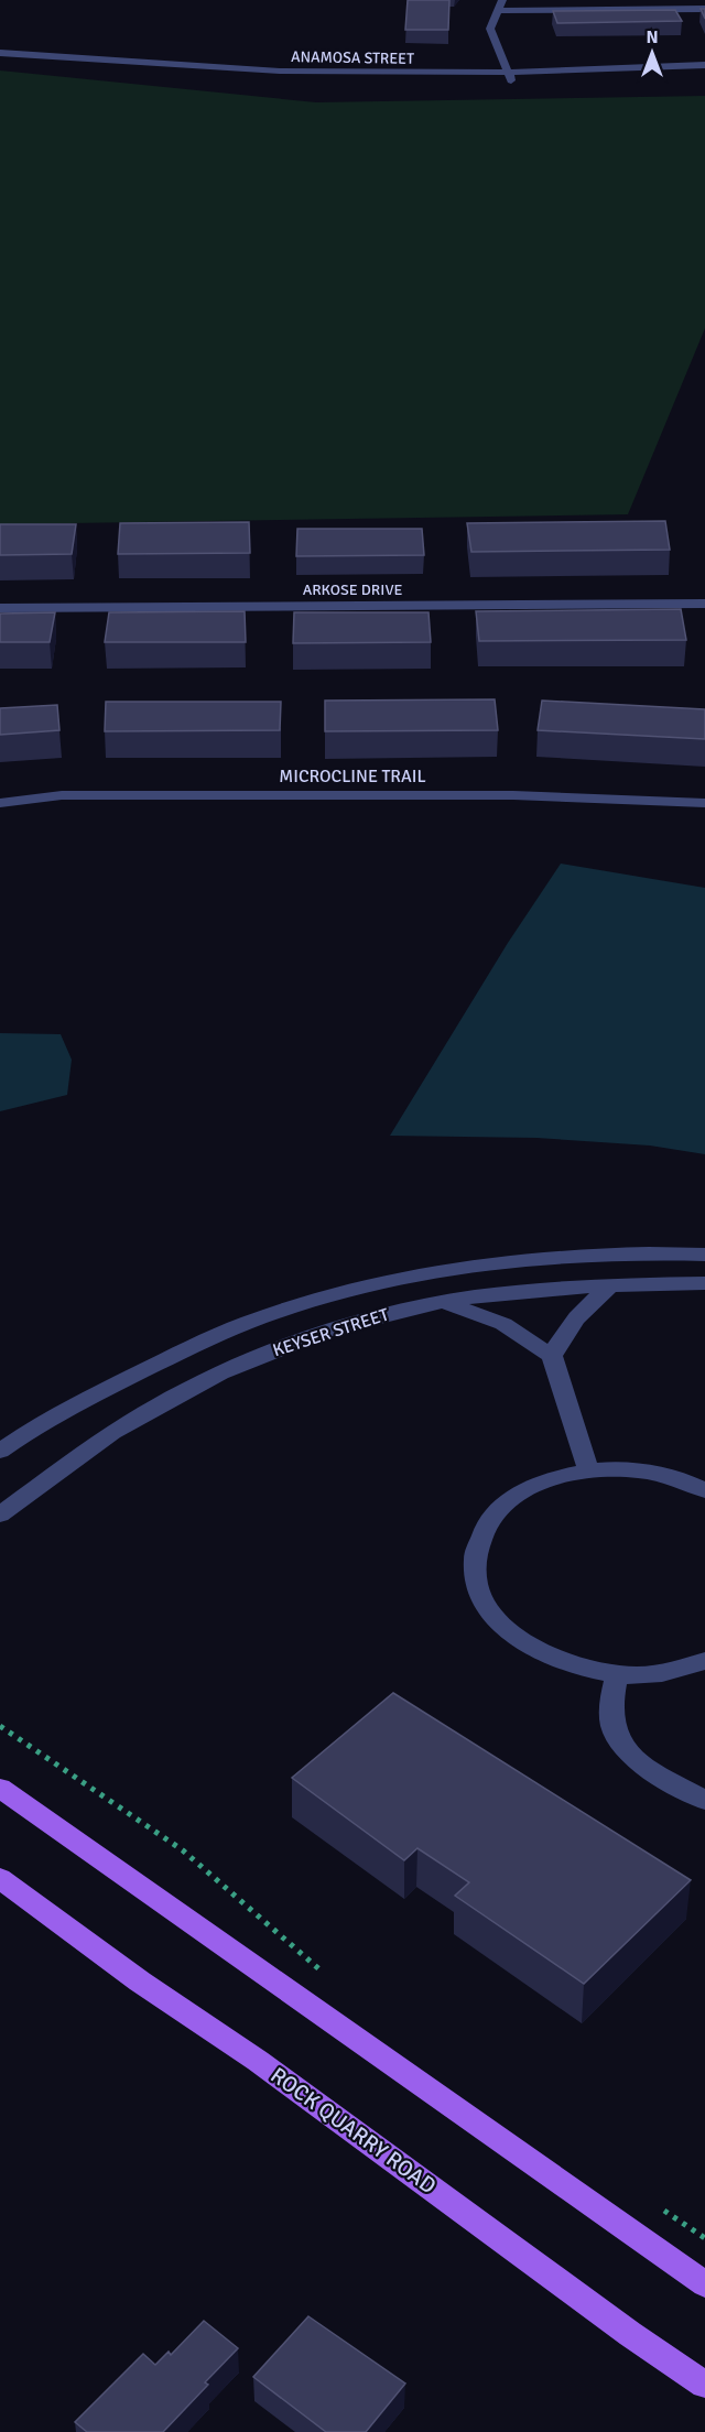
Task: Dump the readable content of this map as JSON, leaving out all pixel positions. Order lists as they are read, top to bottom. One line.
{"streets":{"main road":["ROCK QUARRY ROAD"],"street":["ANAMOSA STREET","ARKOSE DRIVE","MICROCLINE TRAIL","KEYSER STREET"]},"north":"top"}
